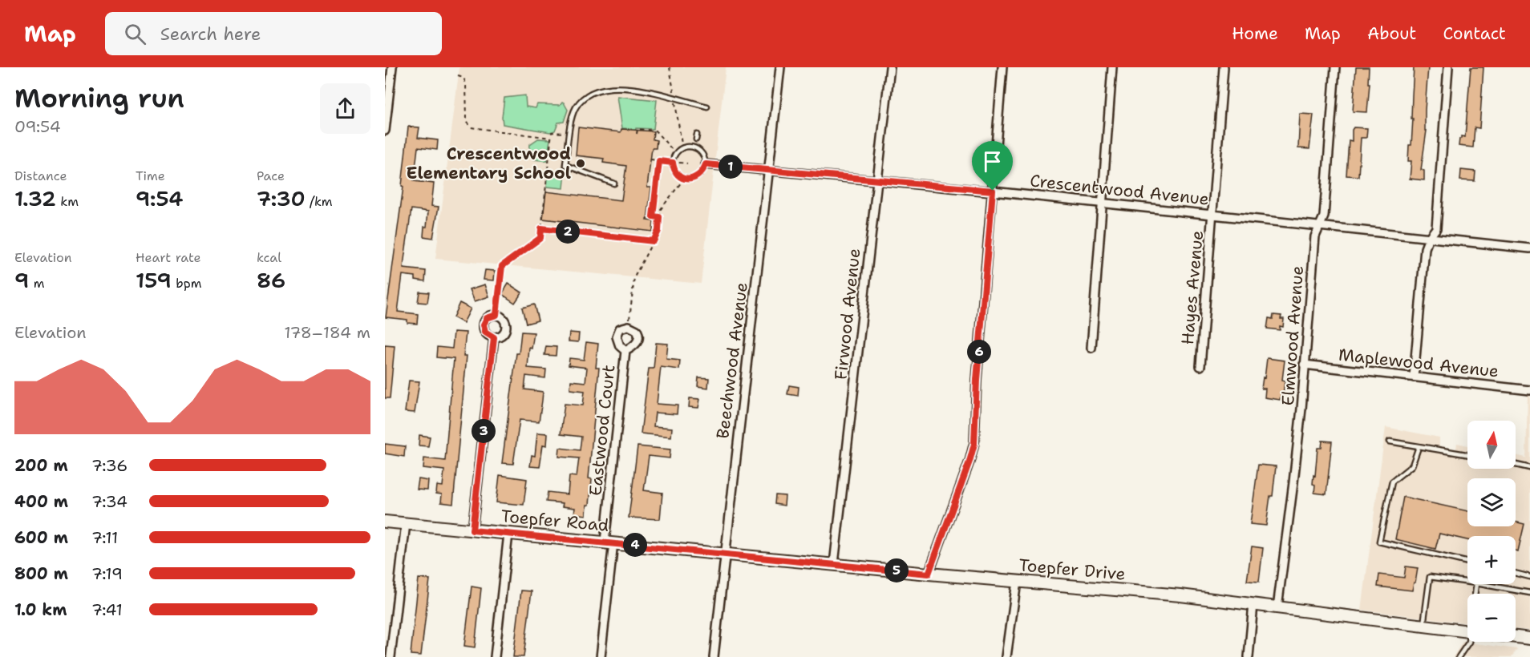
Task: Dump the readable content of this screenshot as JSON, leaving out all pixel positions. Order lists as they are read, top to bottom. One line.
{"streets":{"street":["Crescentwood Avenue","Hayes Avenue","Firwood Avenue","Elmwood Avenue","Beechwood Avenue","Maplewood Avenue","Eastwood Court","Toepfer Road","Toepfer Drive"]},"crossings":[["Crescentwood Avenue","Hayes Avenue"],["Crescentwood Avenue","Firwood Avenue"],["Crescentwood Avenue","Elmwood Avenue"],["Crescentwood Avenue","Beechwood Avenue"],["Firwood Avenue","Toepfer Drive"],["Elmwood Avenue","Maplewood Avenue"],["Elmwood Avenue","Toepfer Drive"],["Beechwood Avenue","Toepfer Drive"],["Eastwood Court","Toepfer Road"],["Toepfer Road","Toepfer Drive"]],"places":["Crescentwood Elementary School"],"north":"top","page":{"header":"Map","search":"Search here","nav":["Home","Map","About","Contact"],"heading":["Morning run","09:54"],"stats":[["Distance","1.32 km"],["Time","9:54"],["Pace","7:30 /km"],["Elevation","9 m"],["Heart rate","159 bpm"],["kcal","86"]],"pins":["1","2","6","3","4","5"],"chart":["Elevation","178–184 m"],"map_buttons":["+","−"],"list":[{"name":"200 m","note":"7:36"},{"name":"400 m","note":"7:34"},{"name":"600 m","note":"7:11"},{"name":"800 m","note":"7:19"},{"name":"1.0 km","note":"7:41"}]}}
